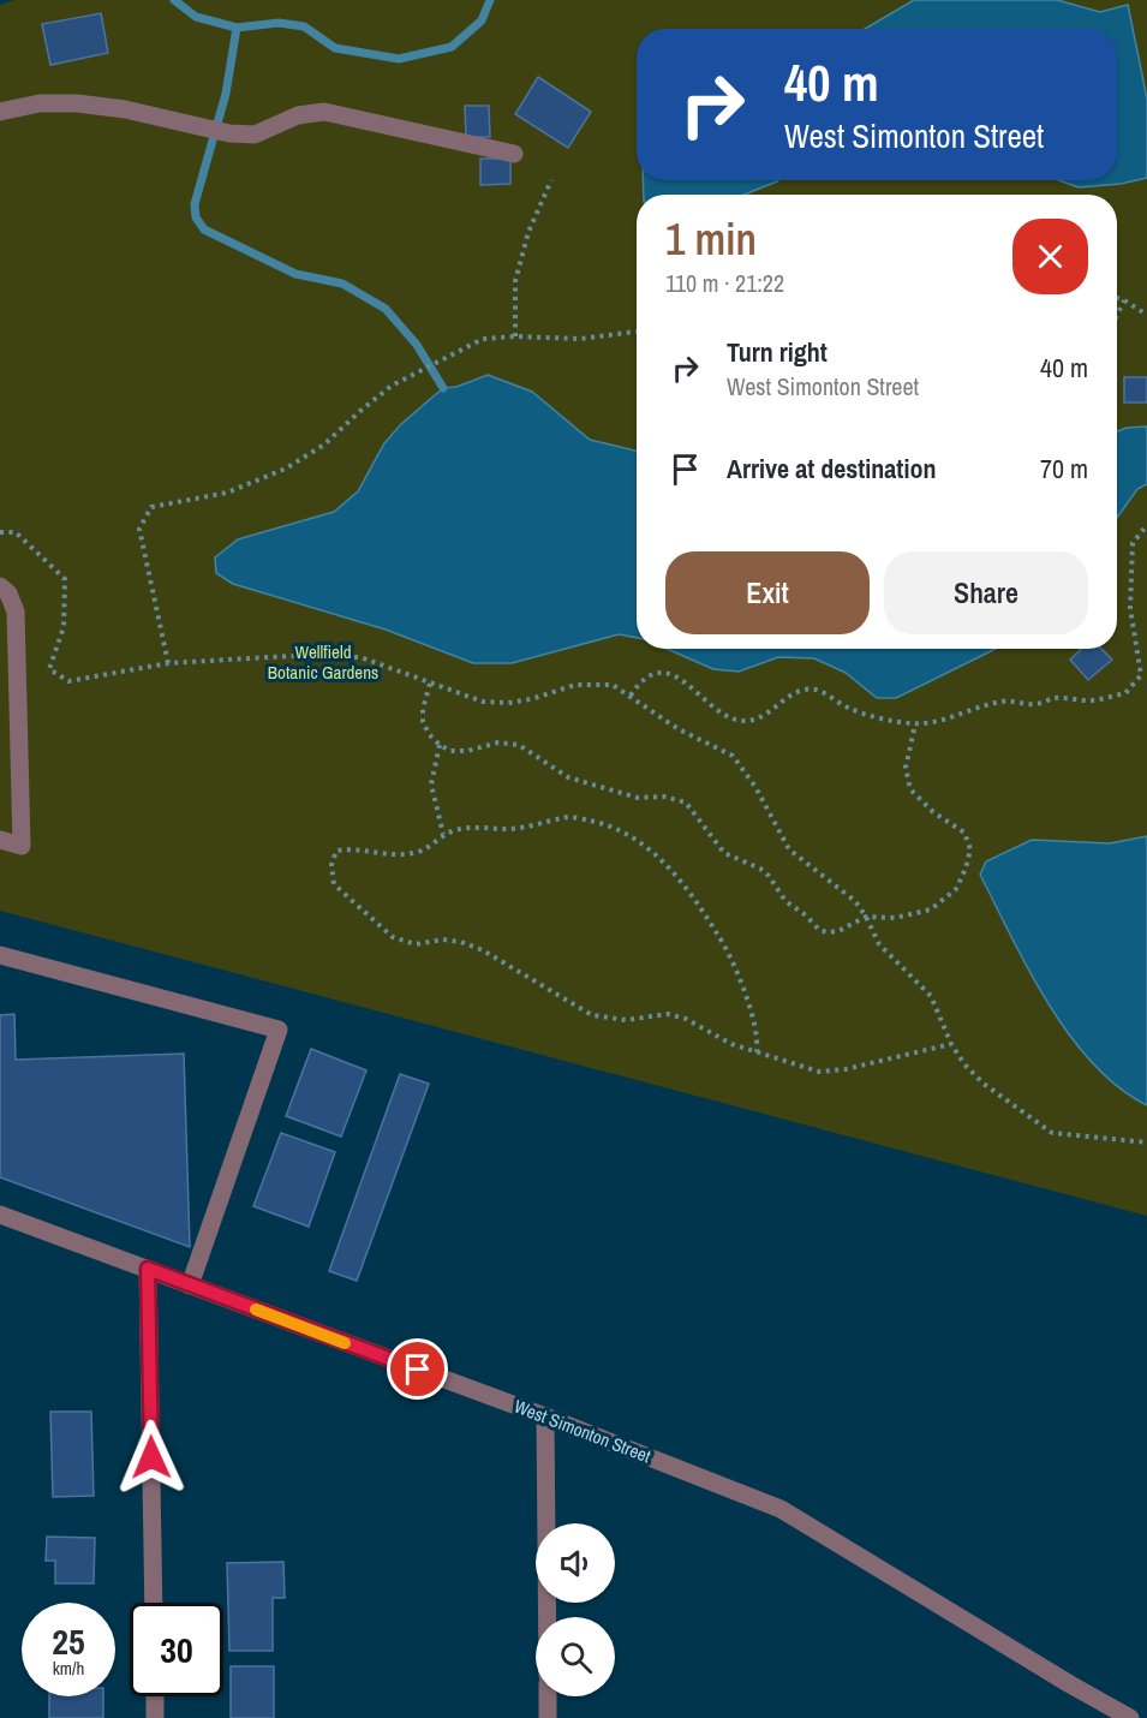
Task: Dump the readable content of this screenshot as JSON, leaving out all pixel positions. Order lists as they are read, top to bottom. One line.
{"streets":{"street":["West Simonton Street"]},"parks":["Wellfield Botanic Gardens"],"page":{"turn":["40 m","West Simonton Street"],"heading":["1 min","110 m · 21:22"],"list":[{"name":"Turn right","note":"West Simonton Street","value":"40 m"},{"name":"Arrive at destination","value":"70 m"}],"buttons":["Exit","Share"],"speed":"25 km/h","limit":"30"}}
